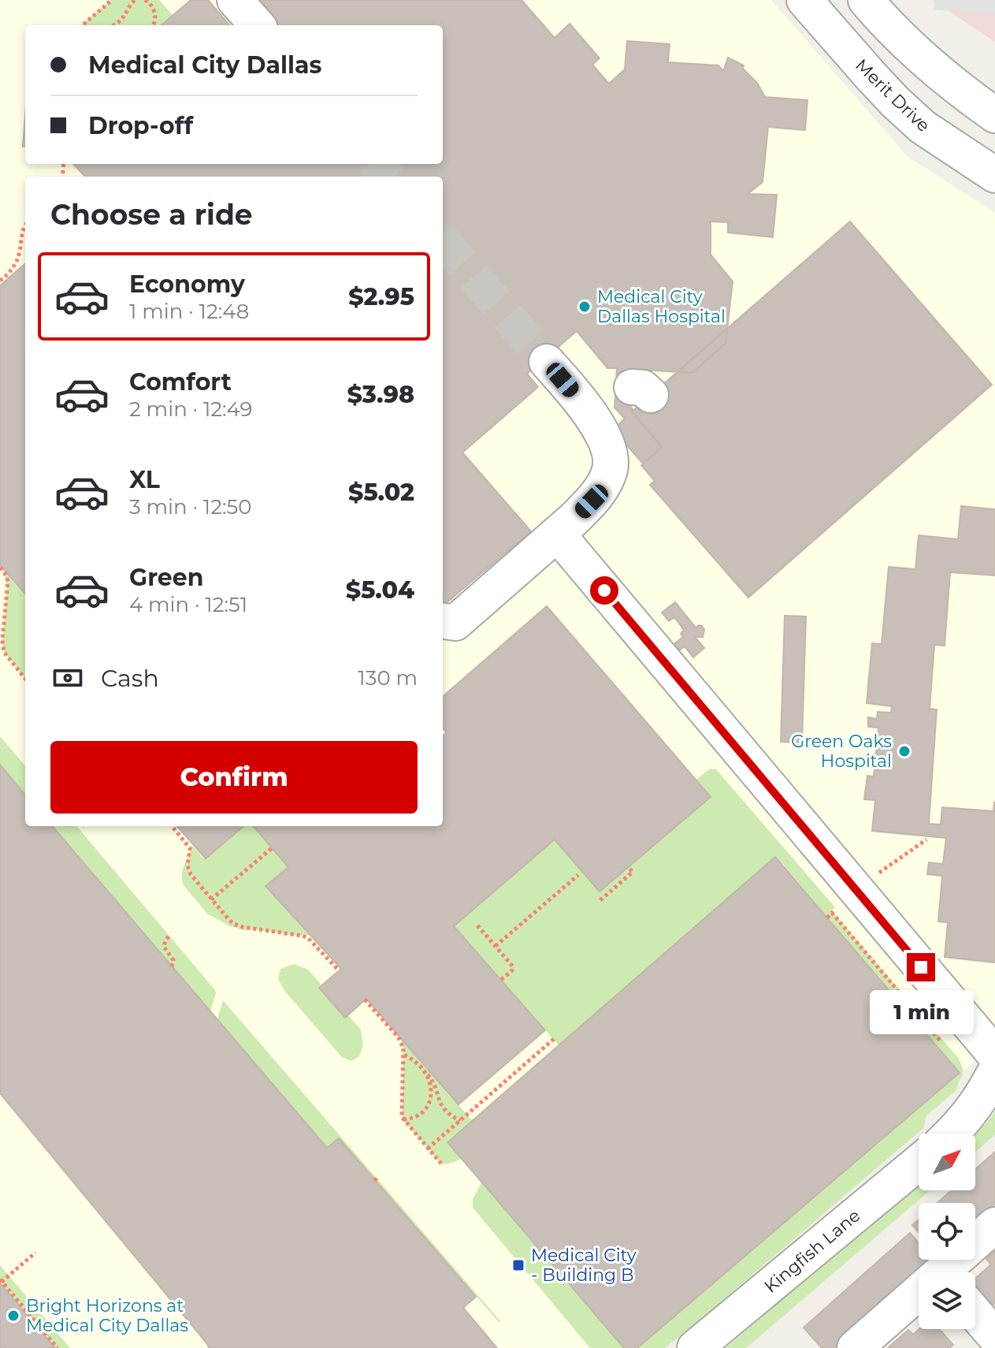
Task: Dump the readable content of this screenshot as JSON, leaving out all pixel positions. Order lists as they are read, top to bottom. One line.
{"streets":{"street":["Merit Drive","Kingfish Lane"]},"places":{"other":["Medical City Dallas Hospital","Green Oaks Hospital","Bright Horizons at Medical City Dallas"],"transit":["Medical City - Building B"]},"north":"top right","page":{"banner":["Medical City Dallas","Drop-off"],"heading":"Choose a ride","list":[{"name":"Economy","note":"1 min · 12:48","value":"$2.95"},{"name":"Comfort","note":"2 min · 12:49","value":"$3.98"},{"name":"XL","note":"3 min · 12:50","value":"$5.02"},{"name":"Green","note":"4 min · 12:51","value":"$5.04"}],"pay":["Cash","130 m"],"buttons":"Confirm","bubble":"1 min"}}
